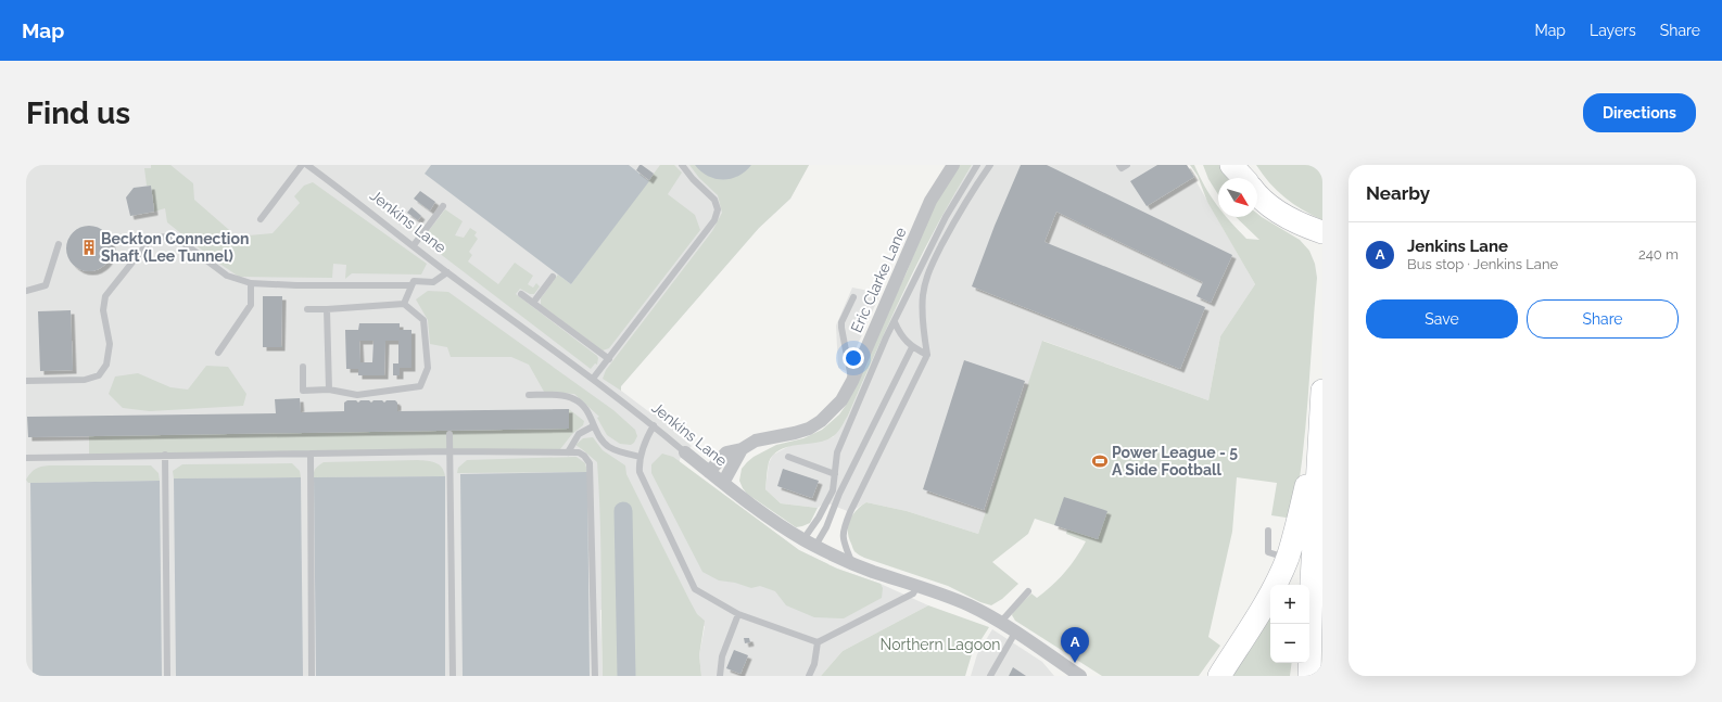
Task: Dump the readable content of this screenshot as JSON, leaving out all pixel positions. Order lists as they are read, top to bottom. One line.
{"streets":{"street":["Jenkins Lane","Eric Clarke Lane"]},"crossings":[["Jenkins Lane","Eric Clarke Lane"]],"parks":["Northern Lagoon"],"places":{"building":["Beckton Connection Shaft (Lee Tunnel)"],"sports":["Power League - 5 A Side Football"]},"north":"bottom right","page":{"header":"Map","nav":["Map","Layers","Share"],"buttons":["Directions",["Save","Share"]],"title":"Find us","heading":"Nearby","list":[{"mark":"A","name":"Jenkins Lane","note":"Bus stop · Jenkins Lane","value":"240 m"}],"map_buttons":["+","−"],"pins":"A"}}
